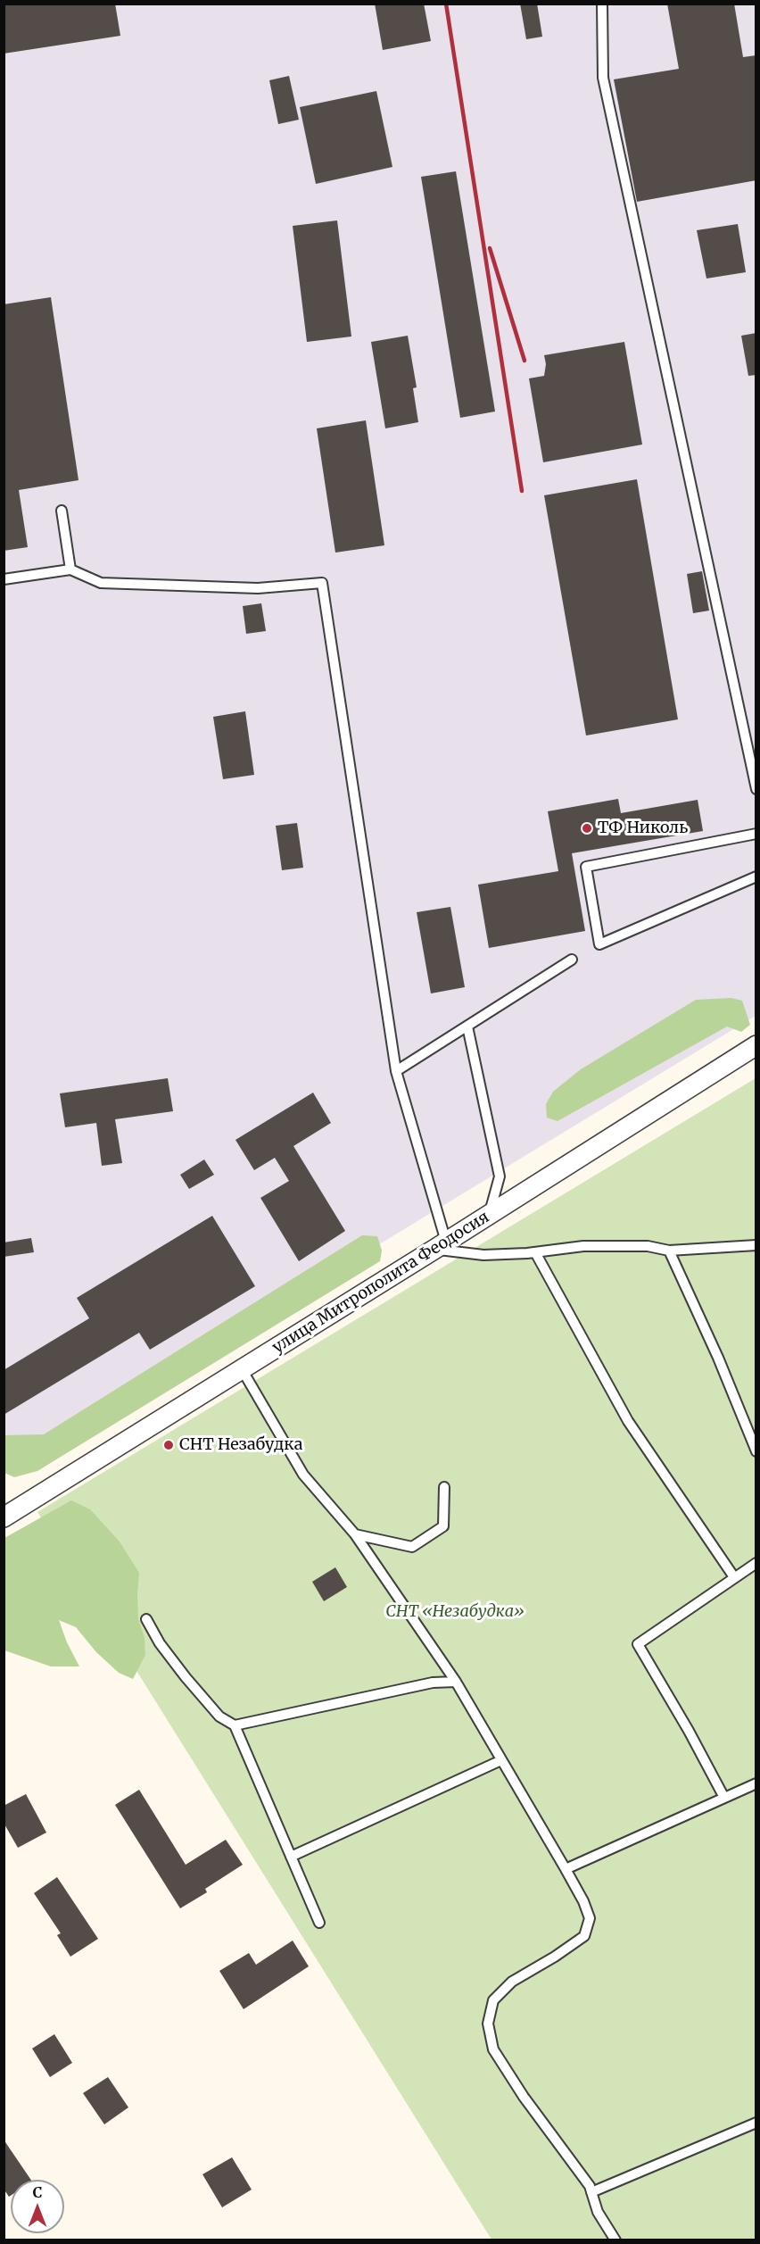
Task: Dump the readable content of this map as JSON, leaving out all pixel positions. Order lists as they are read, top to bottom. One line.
{"streets":{"street":["улица Митрополита Феодосия"]},"parks":["СНТ «Незабудка»"],"places":["ТФ Николь","СНТ Незабудка"],"north":"top"}
